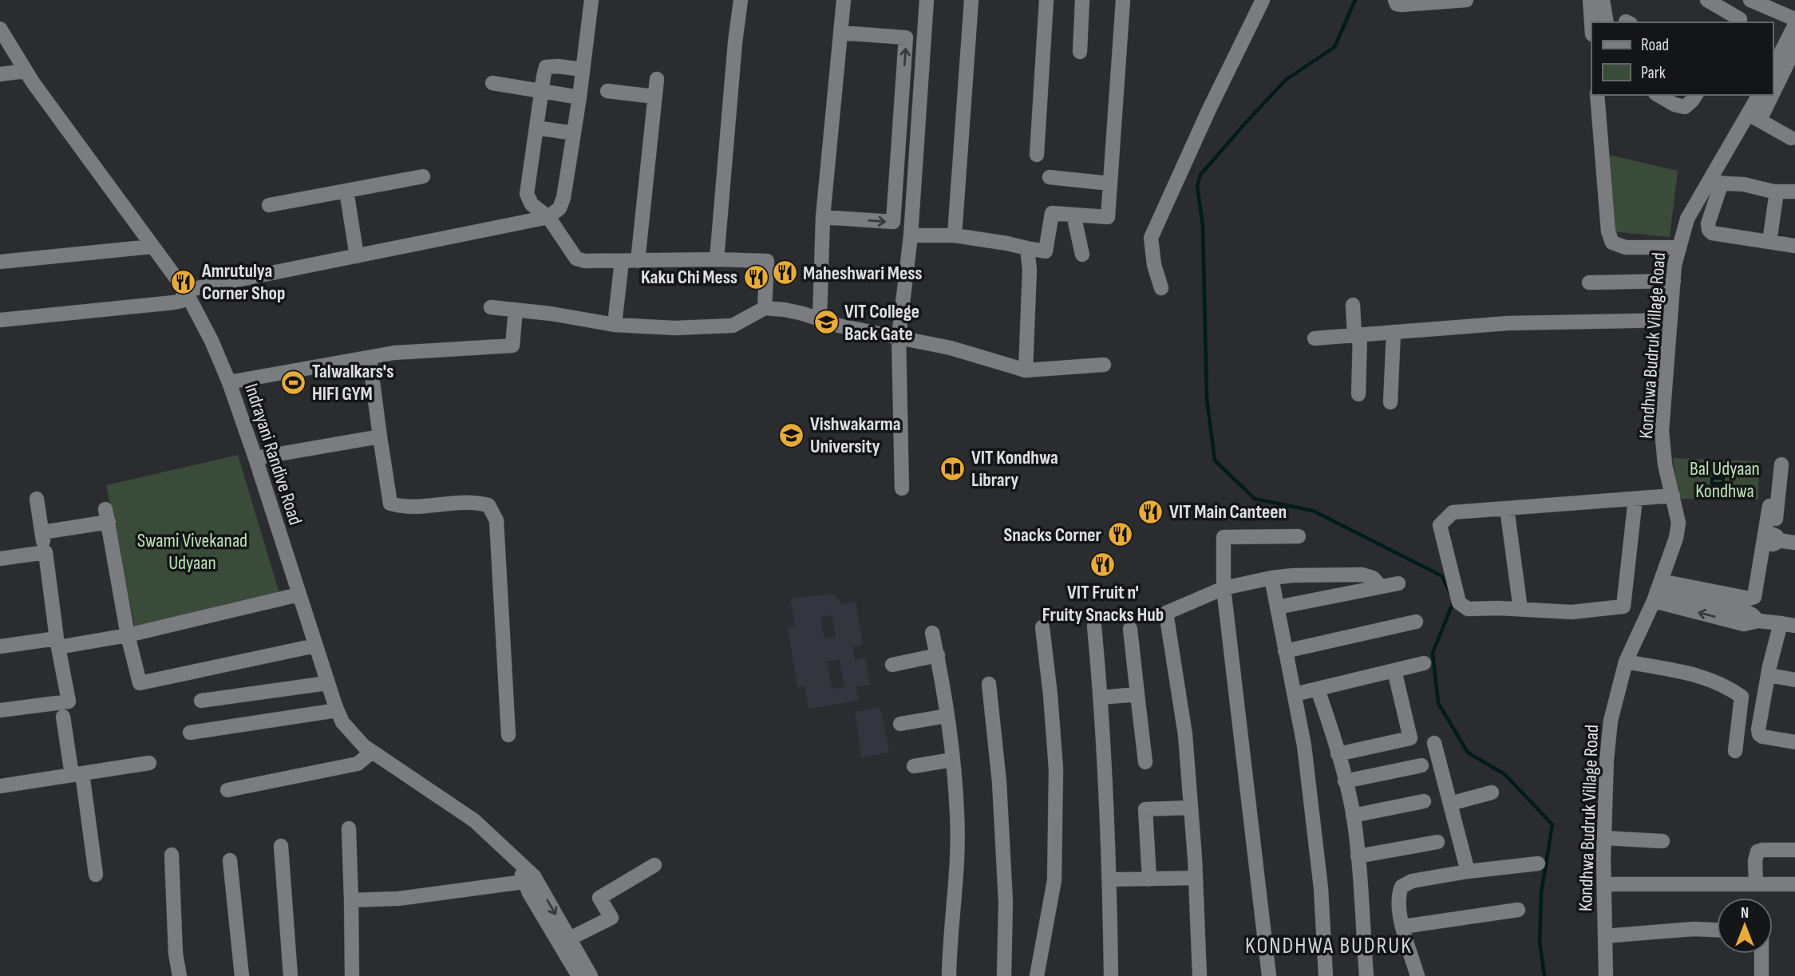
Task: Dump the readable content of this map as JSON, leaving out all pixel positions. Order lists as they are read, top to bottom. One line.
{"streets":{"street":["Kondhwa Budruk Village Road","Indrayani Randive Road"]},"districts":["KONDHWA BUDRUK"],"parks":["Bal Udyaan Kondhwa","Swami Vivekanad Udyaan"],"places":{"restaurant":["Maheshwari Mess","Kaku Chi Mess","Amrutulya Corner Shop","VIT Main Canteen","Snacks Corner","VIT Fruit n' Fruity Snacks Hub"],"school or university":["VIT College Back Gate","Vishwakarma University"],"sports":["Talwalkars's HIFI GYM"],"library":["VIT Kondhwa Library"]},"legend":["Road","Park"],"north":"top"}
